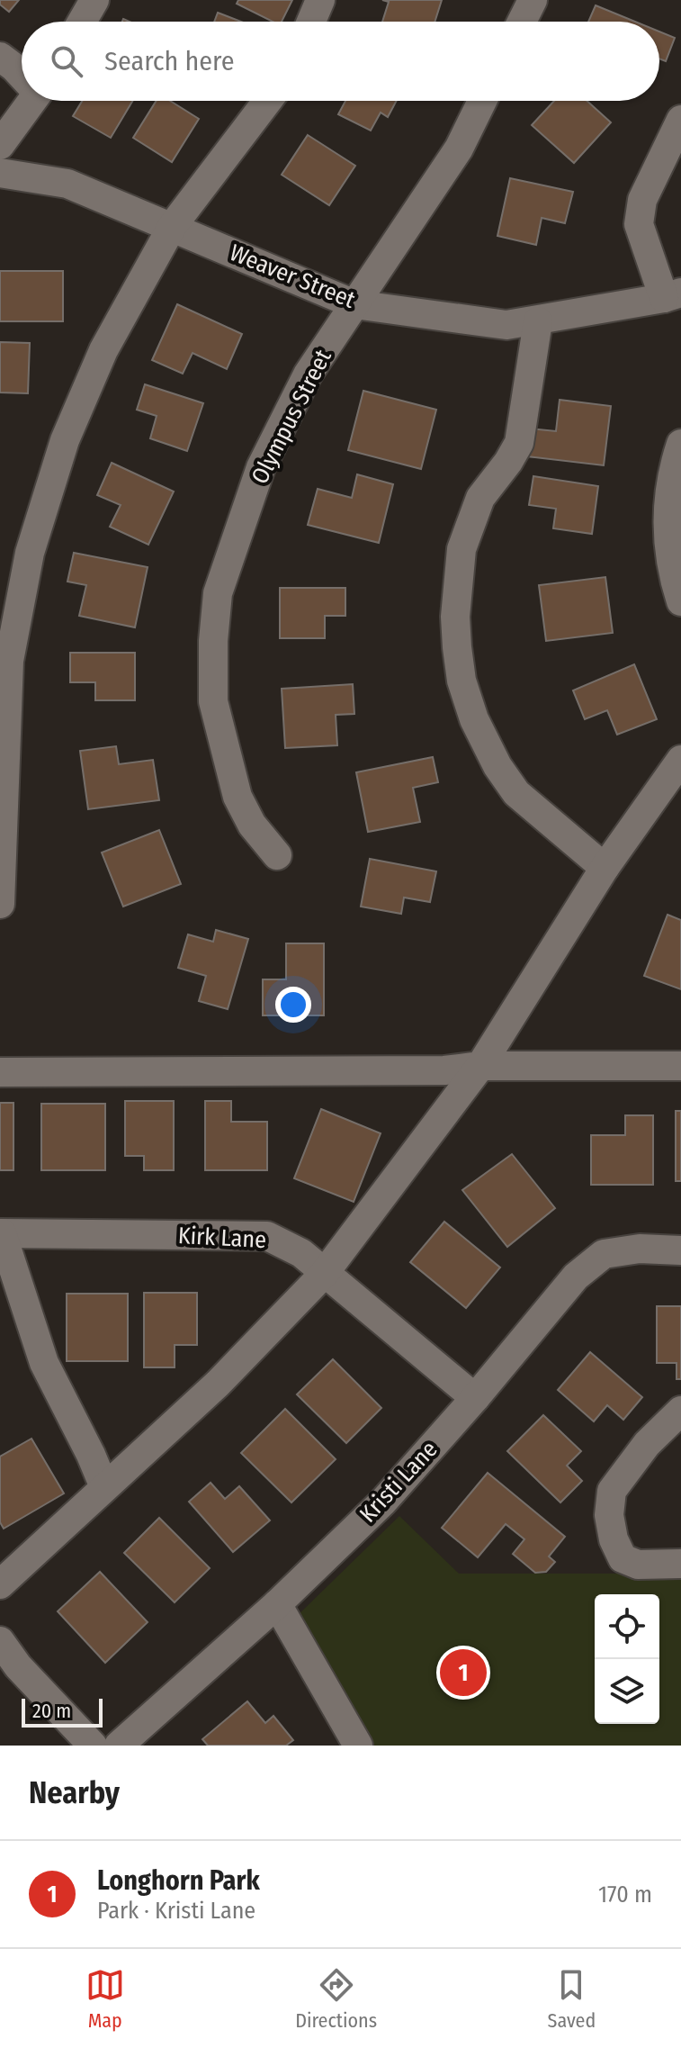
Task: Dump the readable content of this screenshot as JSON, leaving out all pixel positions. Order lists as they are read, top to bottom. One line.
{"streets":{"street":["Weaver Street","Olympus Street","Kirk Lane","Kristi Lane"]},"crossings":[["Weaver Street","Olympus Street"],["Kirk Lane","Kristi Lane"]],"scale_bar":"20 m","page":{"search":"Search here","pins":"1","scale":"20 m","heading":"Nearby","list":[{"mark":"1","name":"Longhorn Park","note":"Park · Kristi Lane","value":"170 m"}],"nav":["Map","Directions","Saved"]}}
